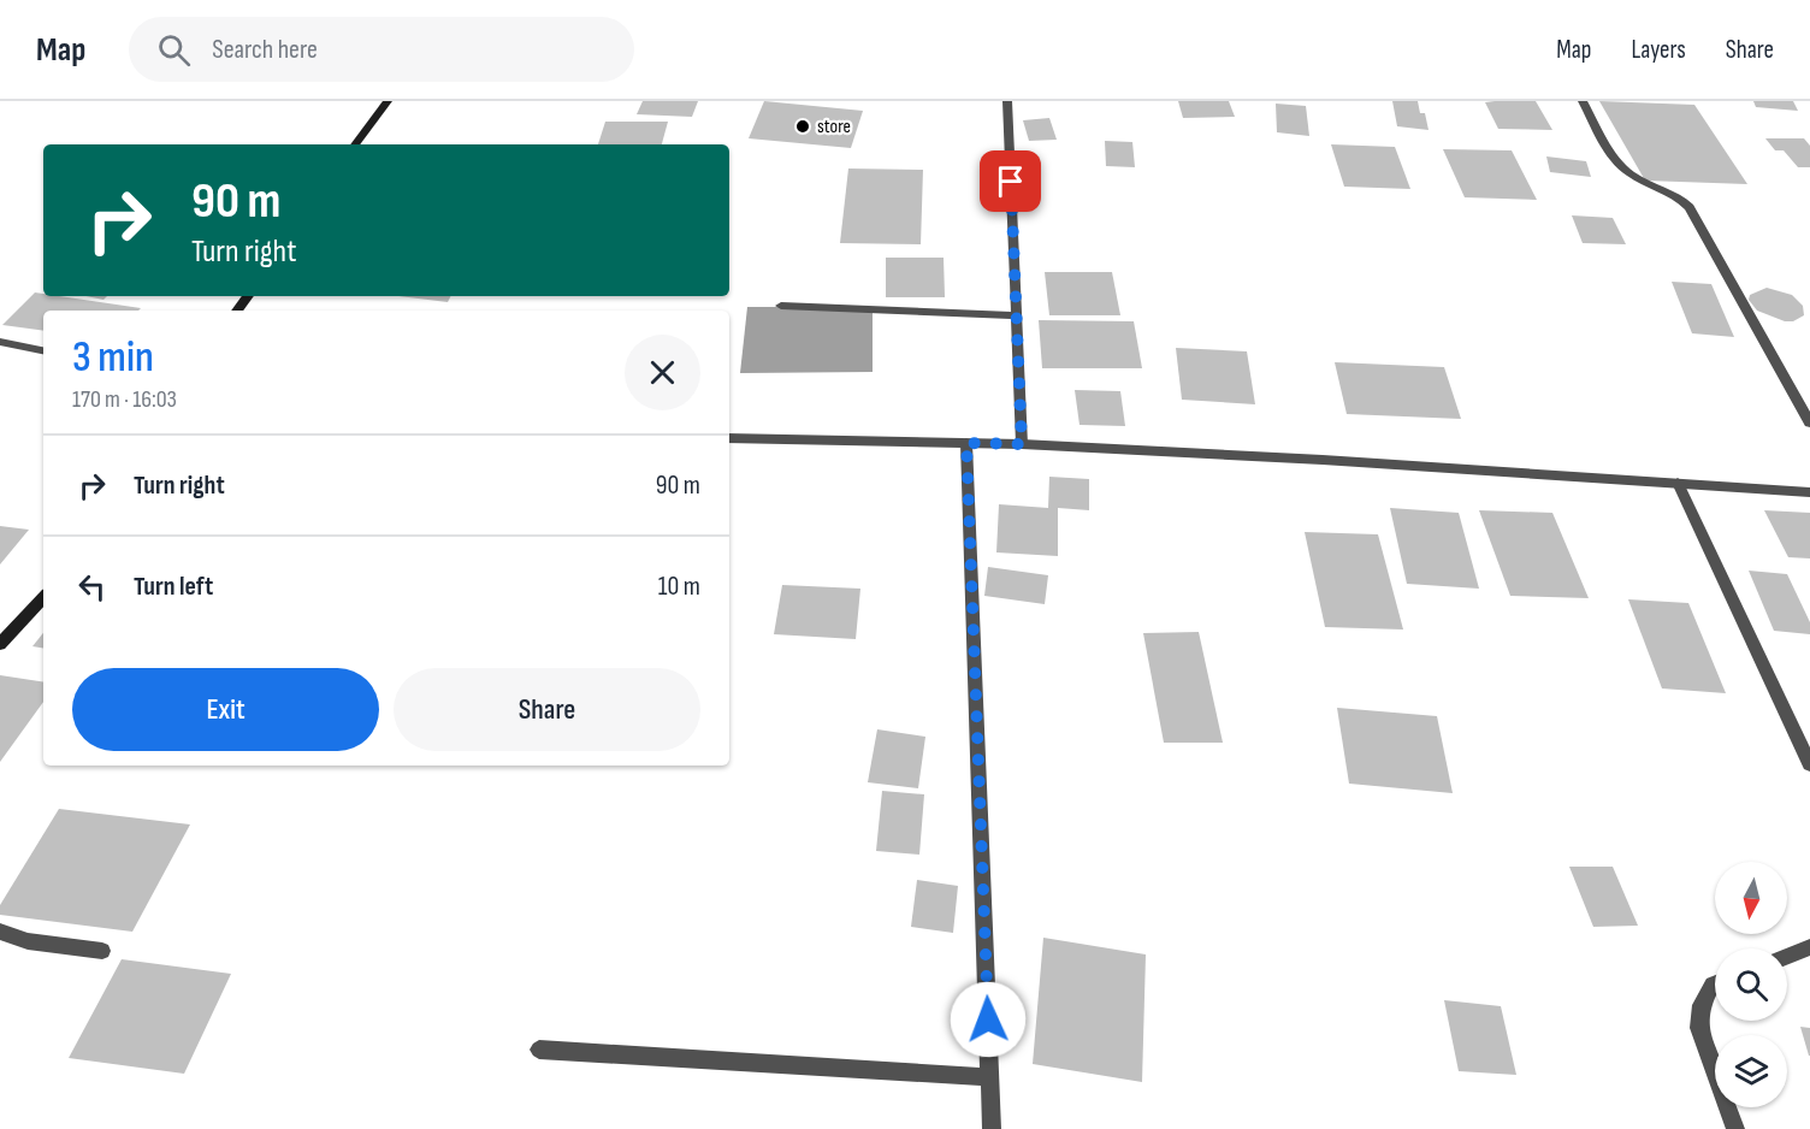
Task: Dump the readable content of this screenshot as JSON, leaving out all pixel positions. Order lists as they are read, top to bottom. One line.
{"places":["store"],"north":"bottom","page":{"header":"Map","search":"Search here","nav":["Map","Layers","Share"],"turn":["90 m","Turn right"],"heading":["3 min","170 m · 16:03"],"list":[{"name":"Turn right","value":"90 m"},{"name":"Turn left","value":"10 m"}],"buttons":["Exit","Share"]}}
